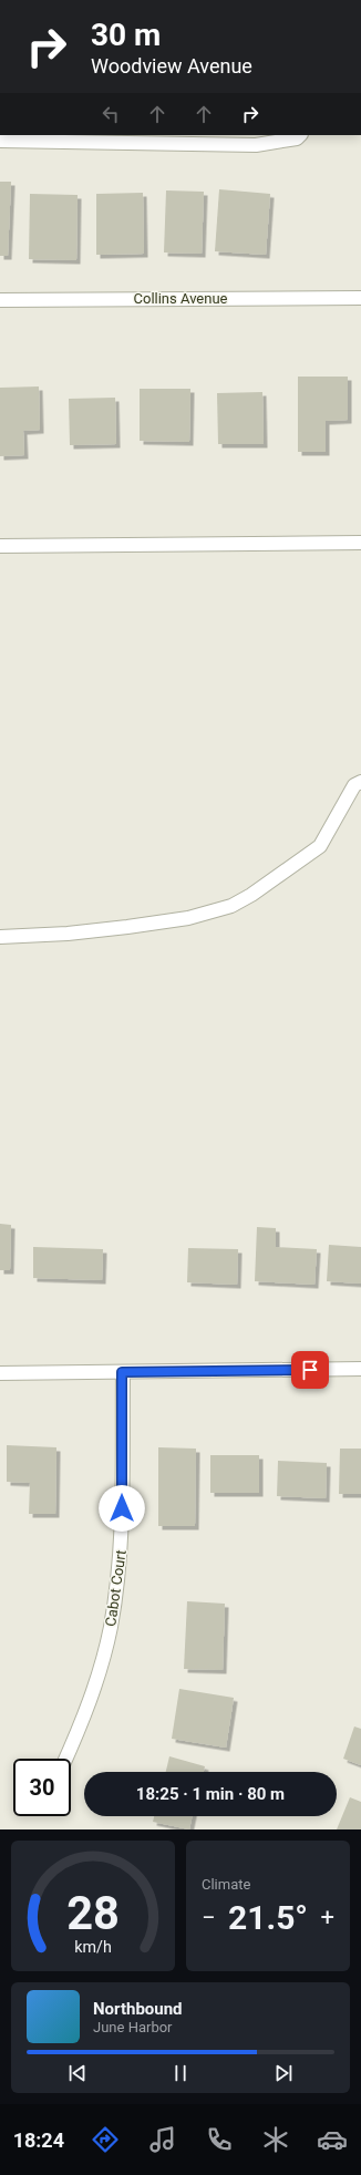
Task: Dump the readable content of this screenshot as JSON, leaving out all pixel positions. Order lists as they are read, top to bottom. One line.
{"streets":{"street":["Collins Avenue","Cabot Court"]},"page":{"turn":["30 m","Woodview Avenue"],"limit":"30","trip":"18:25 · 1 min · 80 m","tile":"Climate","heat":["−","21.5°","+"],"song":["Northbound","June Harbor"],"tabs":"18:24","gauge":["28","km/h"]}}
